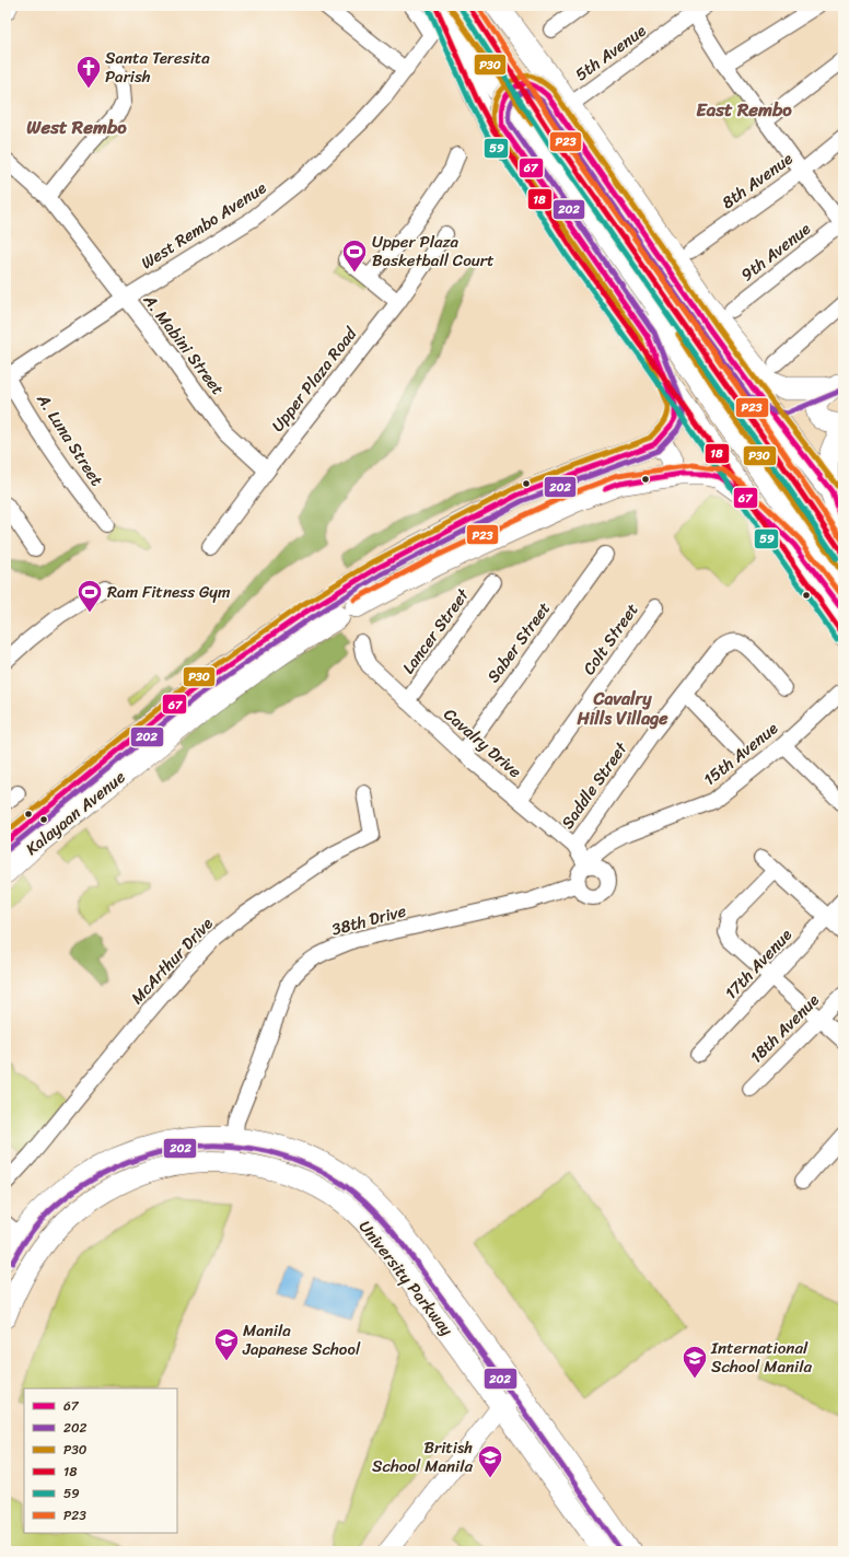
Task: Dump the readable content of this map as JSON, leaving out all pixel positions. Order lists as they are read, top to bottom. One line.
{"streets":{"main road":["Kalayaan Avenue","University Parkway"],"street":["5th Avenue","8th Avenue","West Rembo Avenue","9th Avenue","A. Mabini Street","Upper Plaza Road","A. Luna Street","Lancer Street","Colt Street","Saber Street","Cavalry Drive","15th Avenue","Saddle Street","38th Drive","McArthur Drive","17th Avenue","18th Avenue"]},"crossings":[["West Rembo Avenue","A. Mabini Street"],["West Rembo Avenue","A. Luna Street"],["A. Mabini Street","Upper Plaza Road"],["Lancer Street","Cavalry Drive"],["Colt Street","Cavalry Drive"],["Saber Street","Cavalry Drive"],["Cavalry Drive","15th Avenue"],["Cavalry Drive","Saddle Street"],["Cavalry Drive","38th Drive"],["15th Avenue","38th Drive"],["38th Drive","University Parkway"]],"districts":["East Rembo","West Rembo","Cavalry Hills Village"],"places":{"church":["Santa Teresita Parish"],"sports":["Upper Plaza Basketball Court","Ram Fitness Gym"],"school or university":["Manila Japanese School","International School Manila","British School Manila"]},"lines":["transit line P30","transit line 18","transit line P23","transit line 59","transit line 67","transit line 202"],"legend":["67","202","P30","18","59","P23"]}
